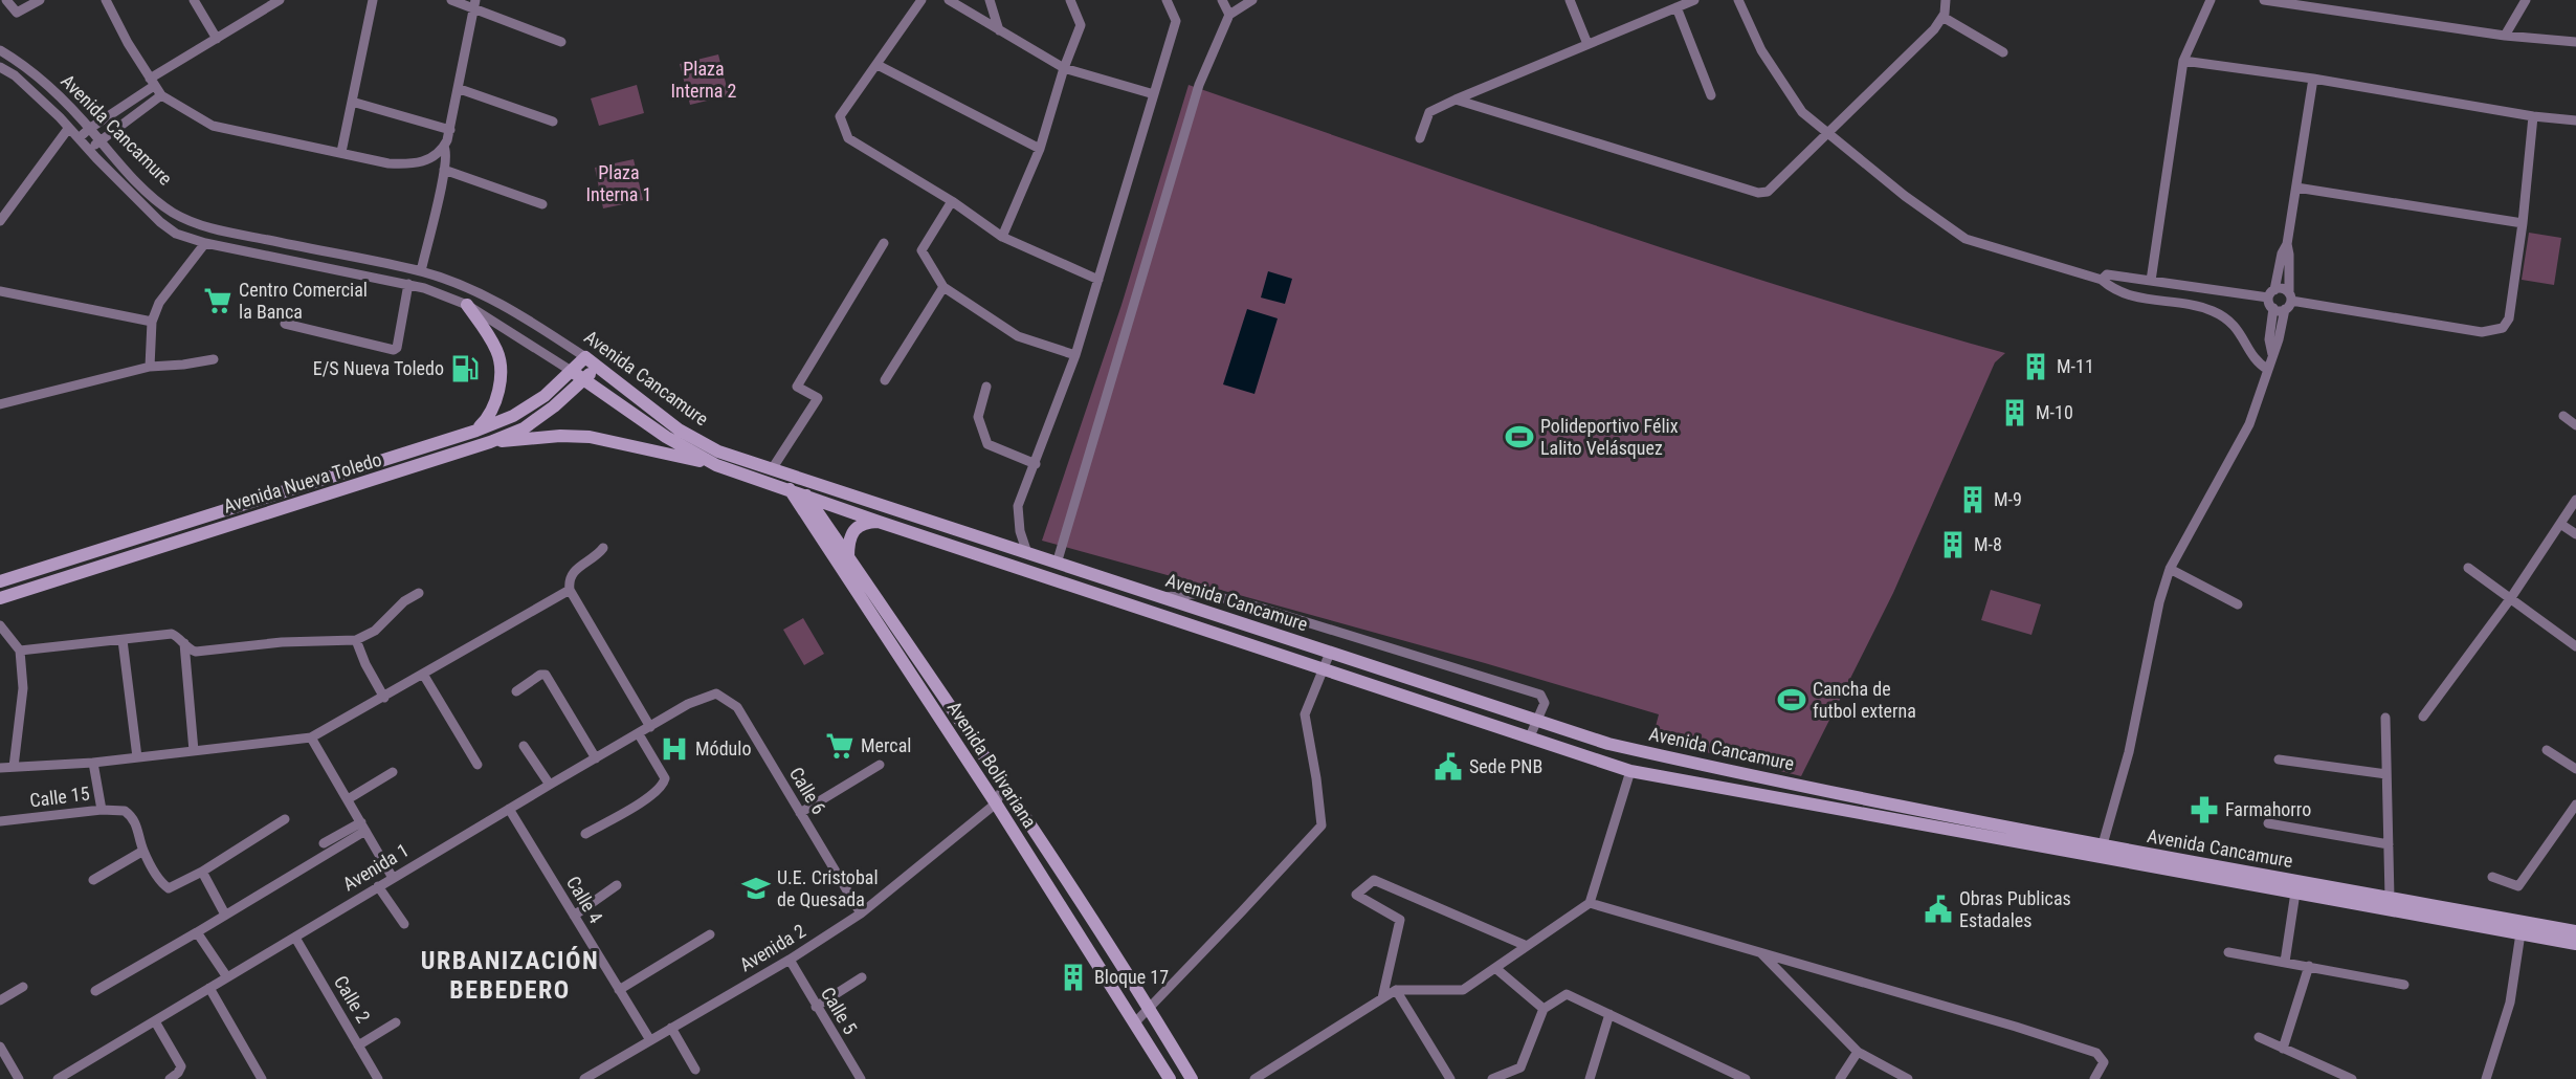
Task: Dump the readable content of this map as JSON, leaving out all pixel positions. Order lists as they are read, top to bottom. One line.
{"streets":{"main road":["Avenida Cancamure","Avenida Nueva Toledo","Avenida Bolivariana"],"street":["Calle 6","Calle 15","Avenida 1","Calle 4","Avenida 2","Calle 2","Calle 5"]},"crossings":[["Avenida Cancamure","Avenida Nueva Toledo"],["Avenida Cancamure","Avenida Bolivariana"],["Avenida Bolivariana","Avenida 2"],["Calle 6","Avenida 1"],["Calle 6","Avenida 2"],["Avenida 1","Calle 4"],["Avenida 1","Calle 2"],["Calle 4","Avenida 2"],["Avenida 2","Calle 5"]],"districts":["URBANIZACIÓN BEBEDERO"],"parks":["Plaza Interna 2","Plaza Interna 1"],"places":{"supermarket":["Centro Comercial la Banca","Mercal"],"building":["M-11","M-10","M-9","M-8","Bloque 17"],"fuel station":["E/S Nueva Toledo"],"sports":["Polideportivo Félix Lalito Velásquez","Cancha de futbol externa"],"hospital":["Módulo"],"public building":["Sede PNB","Obras Publicas Estadales"],"pharmacy":["Farmahorro"],"school or university":["U.E. Cristobal de Quesada"]}}
